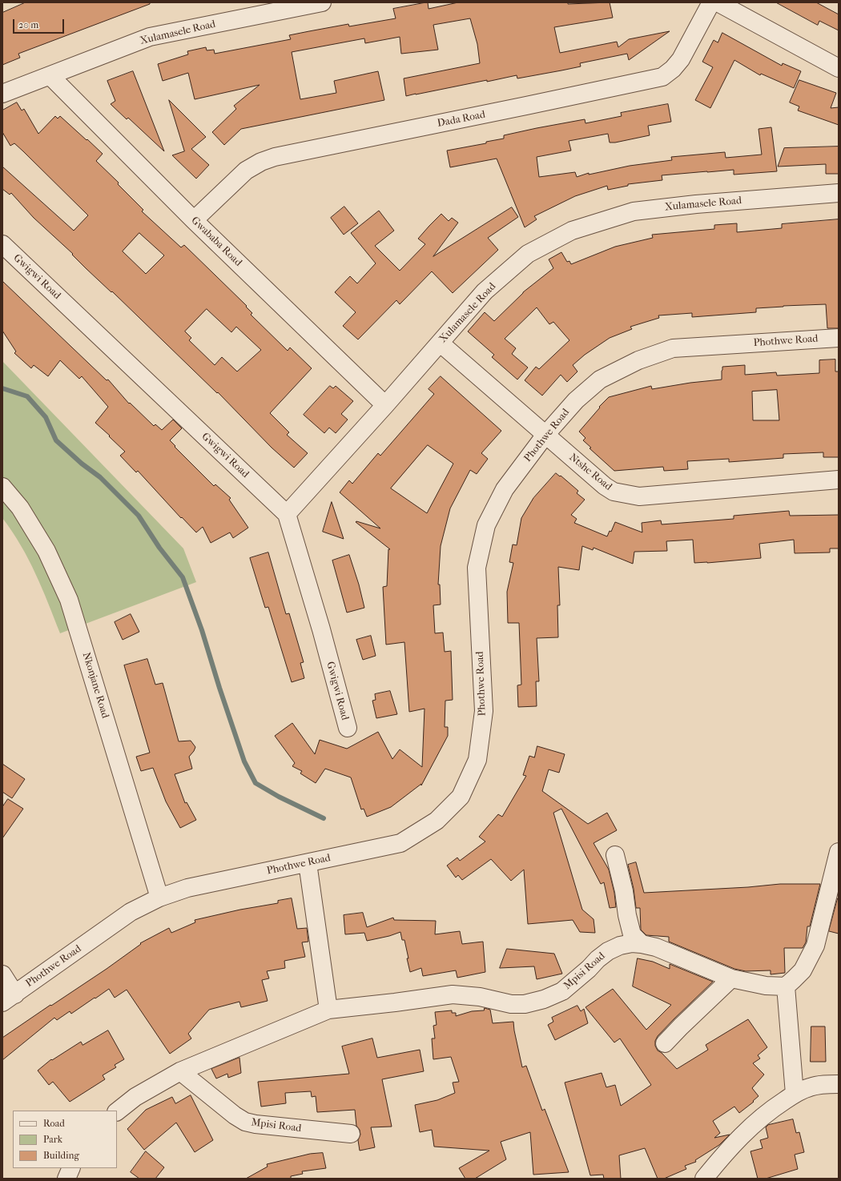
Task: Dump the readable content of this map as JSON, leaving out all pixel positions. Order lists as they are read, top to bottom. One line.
{"streets":{"street":["Xulamasele Road","Dada Road","Gwababa Road","Gwigwi Road","Phothwe Road","Ntshe Road","Nkonjane Road","Mpisi Road"]},"crossings":[["Xulamasele Road","Gwababa Road"],["Xulamasele Road","Gwigwi Road"],["Xulamasele Road","Ntshe Road"],["Dada Road","Gwababa Road"],["Phothwe Road","Ntshe Road"],["Phothwe Road","Nkonjane Road"]],"legend":["Road","Park","Building"],"scale_bar":"20 m"}
